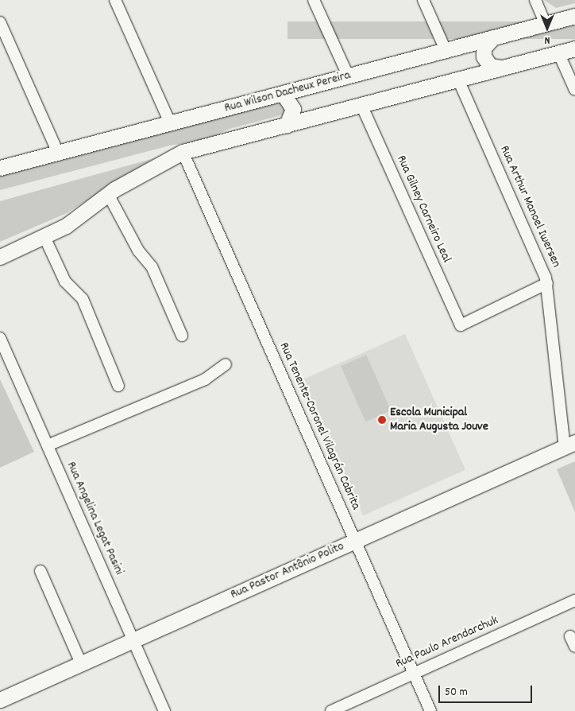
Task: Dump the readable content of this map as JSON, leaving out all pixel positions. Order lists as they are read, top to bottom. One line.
{"streets":{"main road":["Rua Wilson Dacheux Pereira","Rua Pastor Antônio Polito"],"street":["Rua Arthur Manoel Iwersen","Rua Gilney Carneiro Leal","Rua Tenente-Coronel Vilagrán Cabrita","Rua Angelina Legat Pasini","Rua Paulo Arendarchuk"]},"crossings":[["Rua Arthur Manoel Iwersen","Rua Gilney Carneiro Leal"],["Rua Arthur Manoel Iwersen","Rua Pastor Antônio Polito"],["Rua Tenente-Coronel Vilagrán Cabrita","Rua Pastor Antônio Polito"],["Rua Tenente-Coronel Vilagrán Cabrita","Rua Paulo Arendarchuk"],["Rua Angelina Legat Pasini","Rua Pastor Antônio Polito"]],"places":["Escola Municipal Maria Augusta Jouve"],"scale_bar":"50 m","north":"bottom"}
